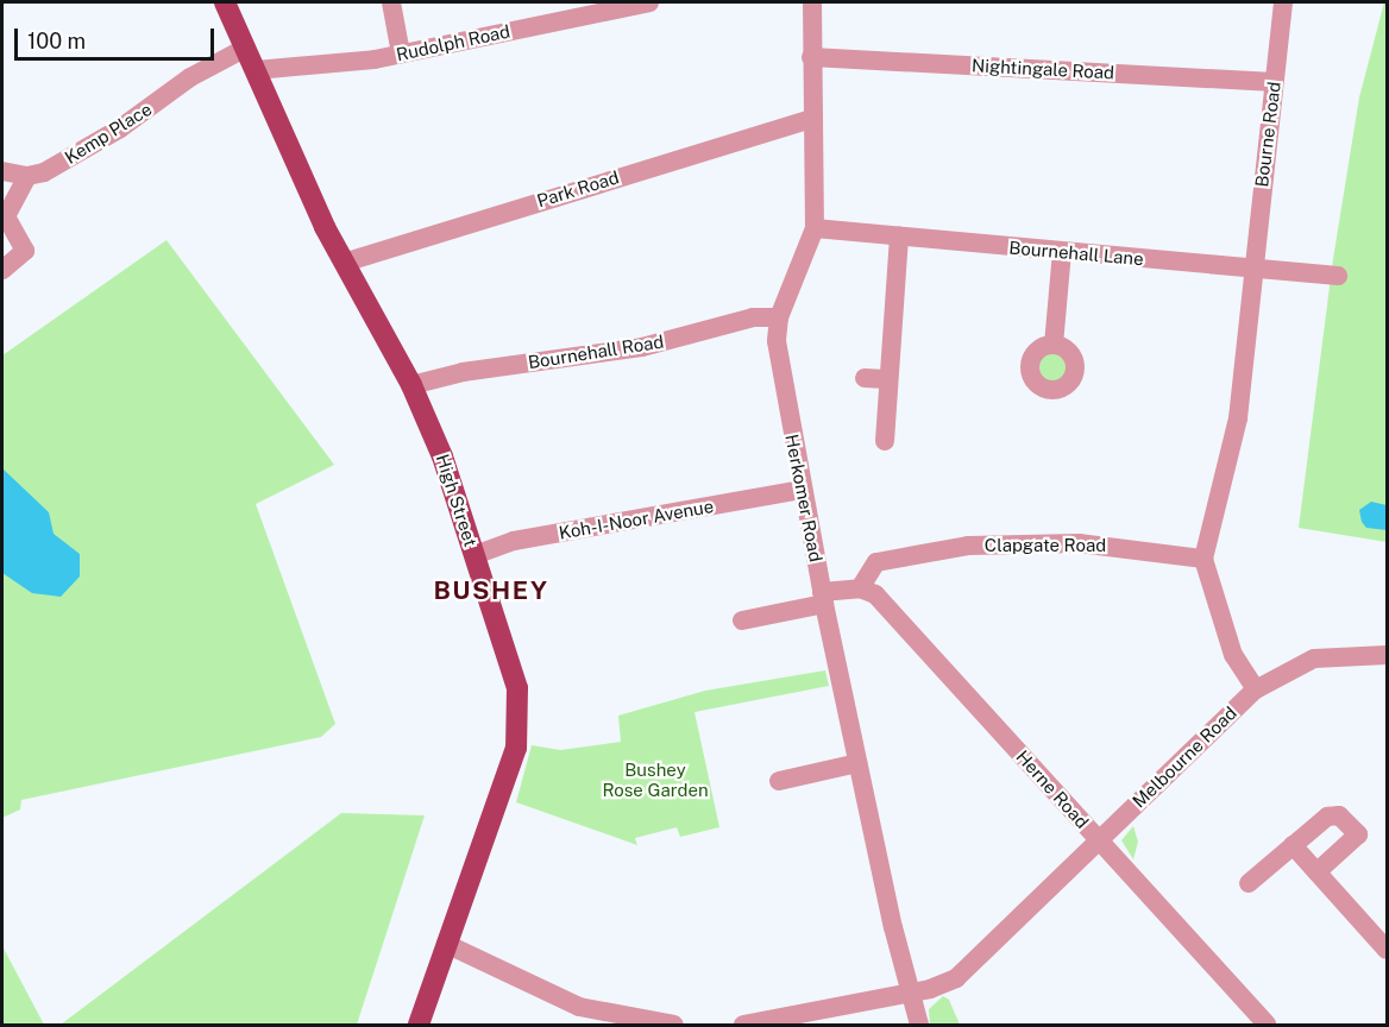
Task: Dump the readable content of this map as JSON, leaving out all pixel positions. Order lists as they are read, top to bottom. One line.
{"streets":{"main road":["High Street"],"street":["Rudolph Road","Nightingale Road","Kemp Place","Bourne Road","Park Road","Bournehall Lane","Bournehall Road","Herkomer Road","Koh-I-Noor Avenue","Clapgate Road","Melbourne Road","Herne Road"]},"crossings":[["Rudolph Road","High Street"],["Nightingale Road","Bourne Road"],["Nightingale Road","Herkomer Road"],["Kemp Place","High Street"],["Bourne Road","Bournehall Lane"],["Park Road","Herkomer Road"],["Park Road","High Street"],["Bournehall Lane","Herkomer Road"],["Bournehall Road","Herkomer Road"],["Bournehall Road","High Street"],["Herkomer Road","Koh-I-Noor Avenue"],["Herkomer Road","Melbourne Road"],["High Street","Koh-I-Noor Avenue"],["Clapgate Road","Herne Road"],["Melbourne Road","Herne Road"]],"districts":["BUSHEY"],"parks":["Bushey Rose Garden"],"scale_bar":"100 m"}
